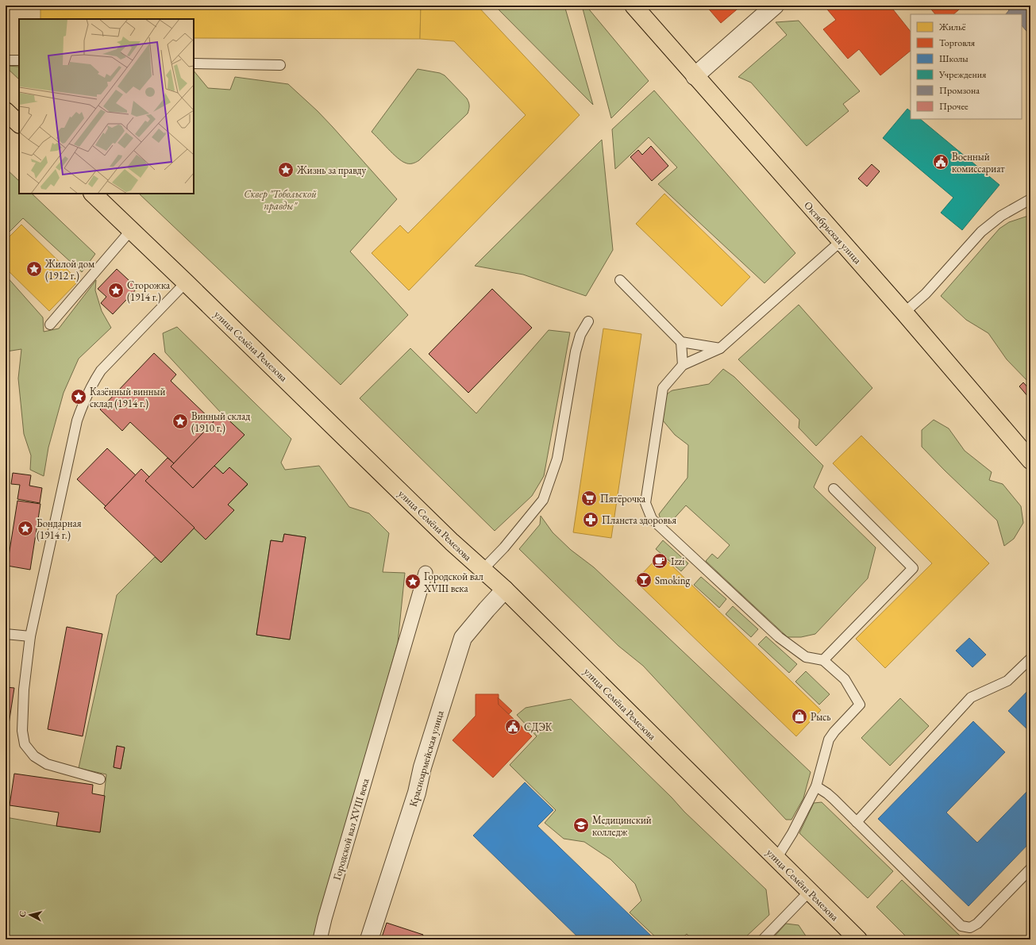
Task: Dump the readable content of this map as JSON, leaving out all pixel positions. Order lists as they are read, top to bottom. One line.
{"streets":{"main road":["Октябрьская улица","улица Семёна Ремезова"],"street":["Красноармейская улица","Городской вал XVIII века"]},"crossings":[["улица Семёна Ремезова","Красноармейская улица"]],"parks":["Сквер \"Тобольской правды\""],"places":{"public building":["Военный комиссариат","СДЭК"],"place":["Жизнь за правду","Жилой дом (1912 г.)","Сторожка (1914 г.)","Казённый винный склад (1914 г.)","Винный склад (1910 г.)","Бондарная (1914 г.)","Городской вал XVIII века"],"supermarket":["Пятёрочка"],"pharmacy":["Планета здоровья"],"cafe":["Izzi"],"bar":["Smoking"],"shop":["Рысь"],"school or university":["Медицинский колледж"]},"legend":["Жильё","Торговля","Школы","Учреждения","Промзона","Прочее"],"north":"left"}
